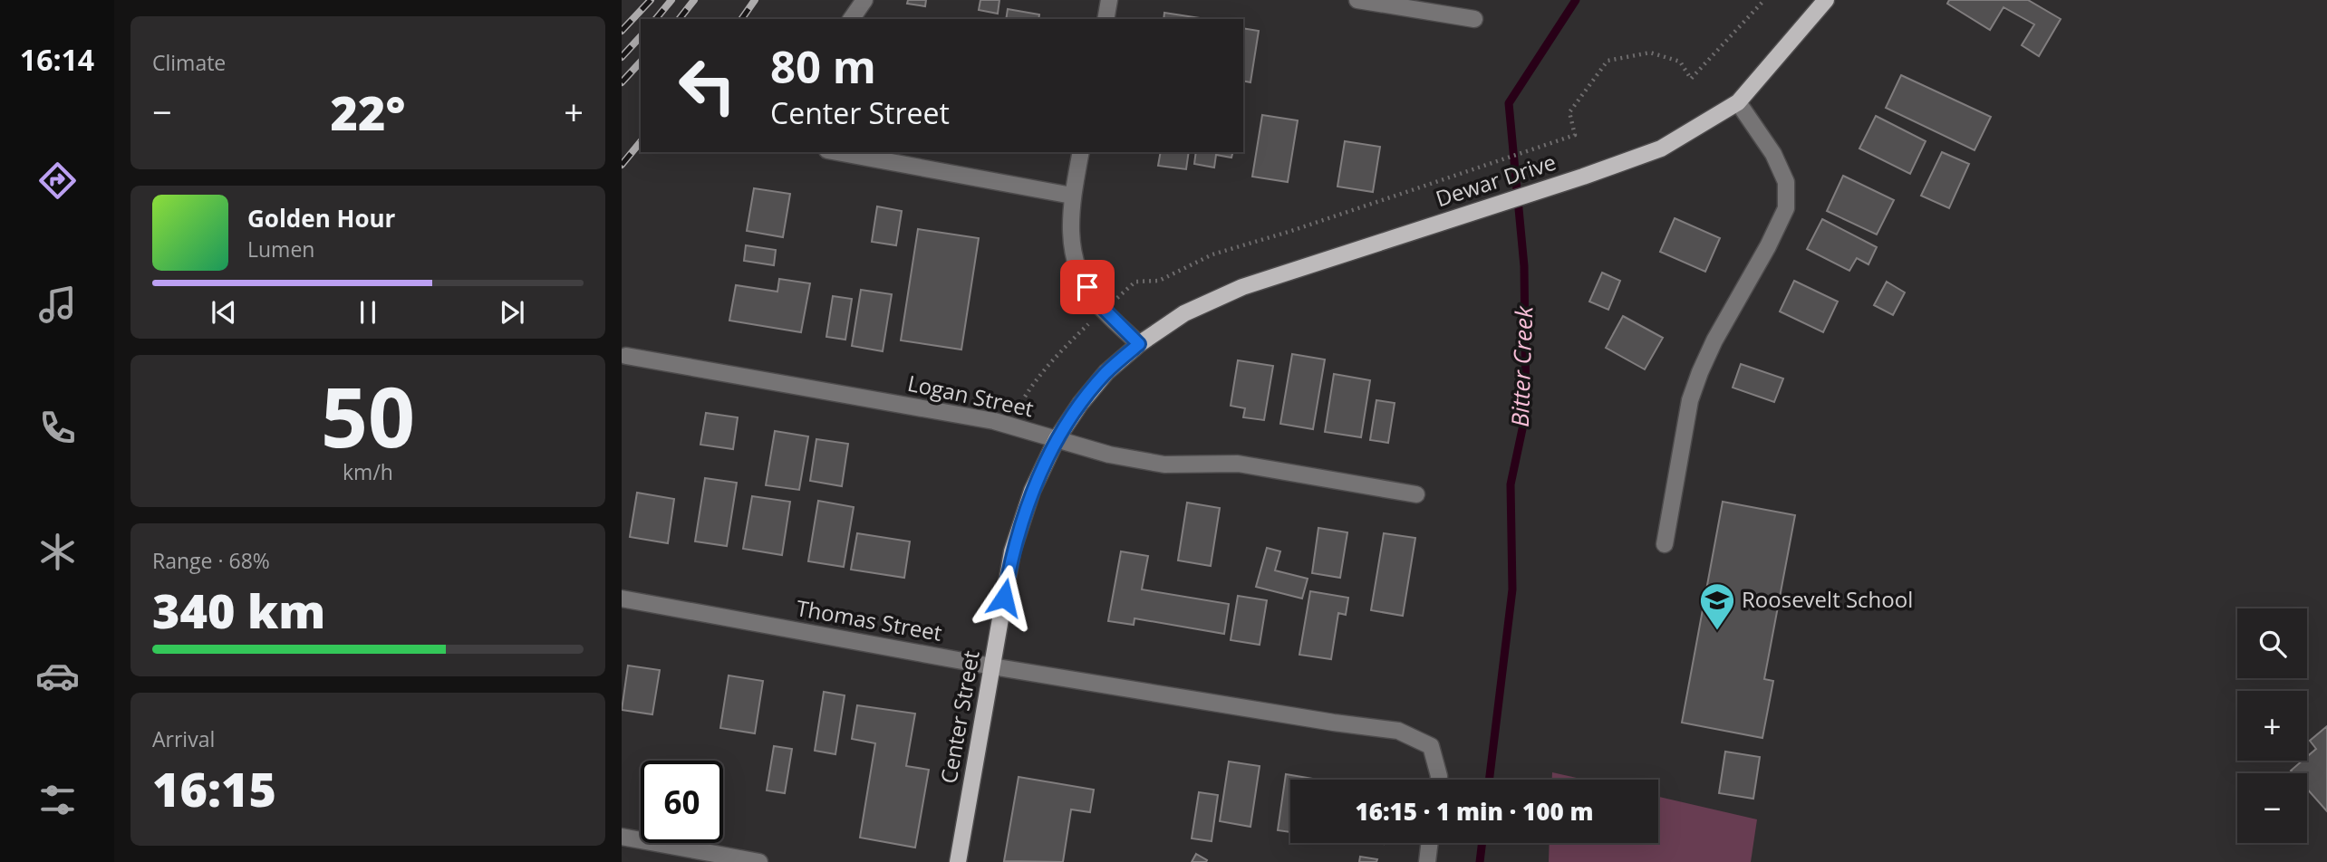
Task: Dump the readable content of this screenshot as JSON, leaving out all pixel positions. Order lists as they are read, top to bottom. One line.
{"streets":{"main road":["Dewar Drive","Center Street"],"street":["Logan Street","Thomas Street"]},"crossings":[["Dewar Drive","Center Street"],["Logan Street","Center Street"],["Thomas Street","Center Street"]],"water":["Bitter Creek"],"places":{"school or university":["Roosevelt School"]},"page":{"tabs":"16:14","tile":["Climate",["50","km/h"],["Range · 68%","340 km"],["Arrival","16:15"]],"turn":["80 m","Center Street"],"heat":["−","22°","+"],"song":["Golden Hour","Lumen"],"map_buttons":["+","−"],"limit":"60","trip":"16:15 · 1 min · 100 m"}}
